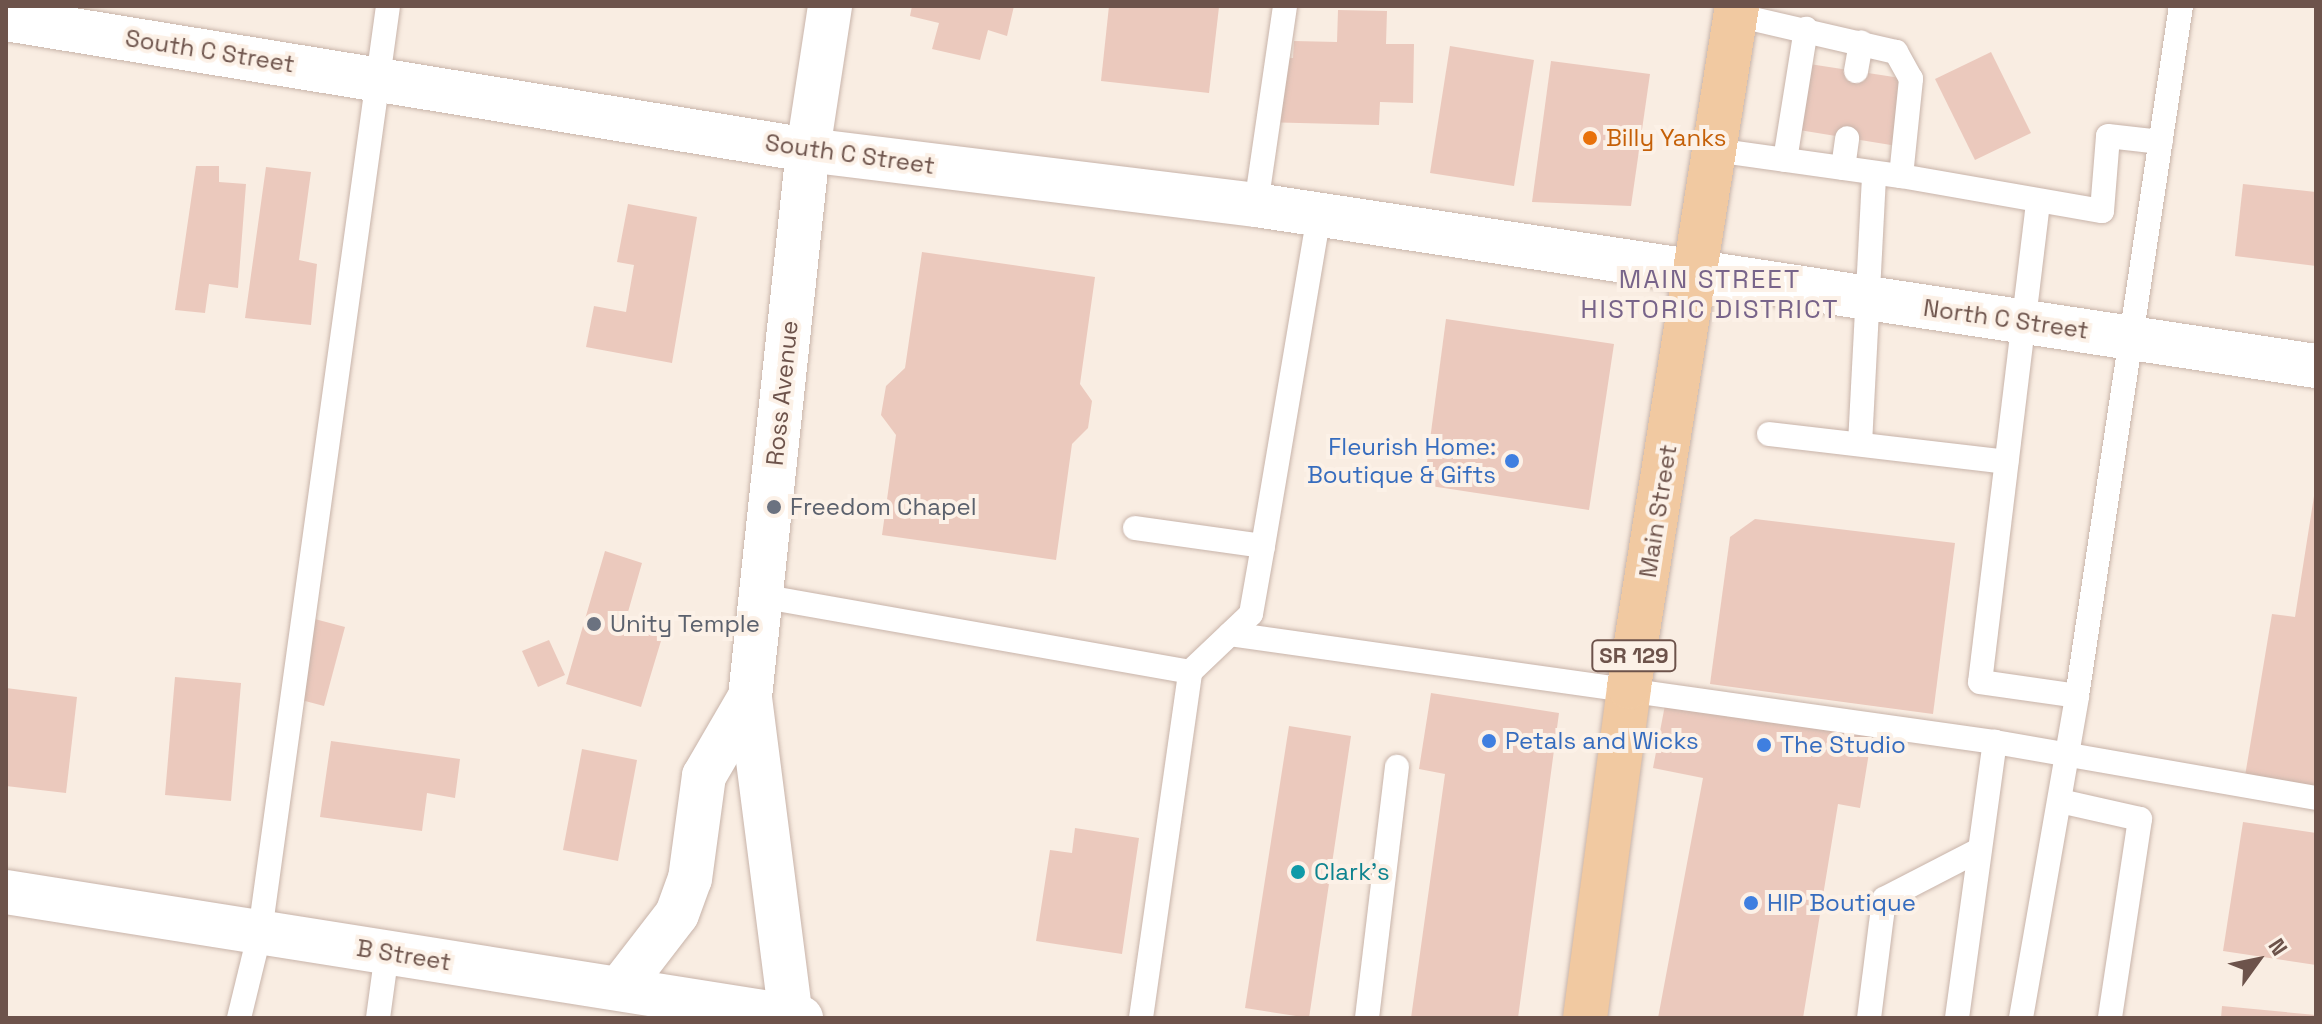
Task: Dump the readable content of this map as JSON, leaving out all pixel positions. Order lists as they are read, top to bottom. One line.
{"streets":{"main road":["Main Street","SR 129"],"street":["South C Street","North C Street","Ross Avenue","B Street"]},"crossings":[["South C Street","North C Street"],["South C Street","Ross Avenue"],["South C Street","Main Street"],["North C Street","Main Street"],["Ross Avenue","B Street"]],"districts":["MAIN STREET HISTORIC DISTRICT"],"places":["Billy Yanks","Fleurish Home: Boutique & Gifts","Freedom Chapel","Unity Temple","Petals and Wicks","The Studio","Clark’s","HIP Boutique"],"north":"top right"}
